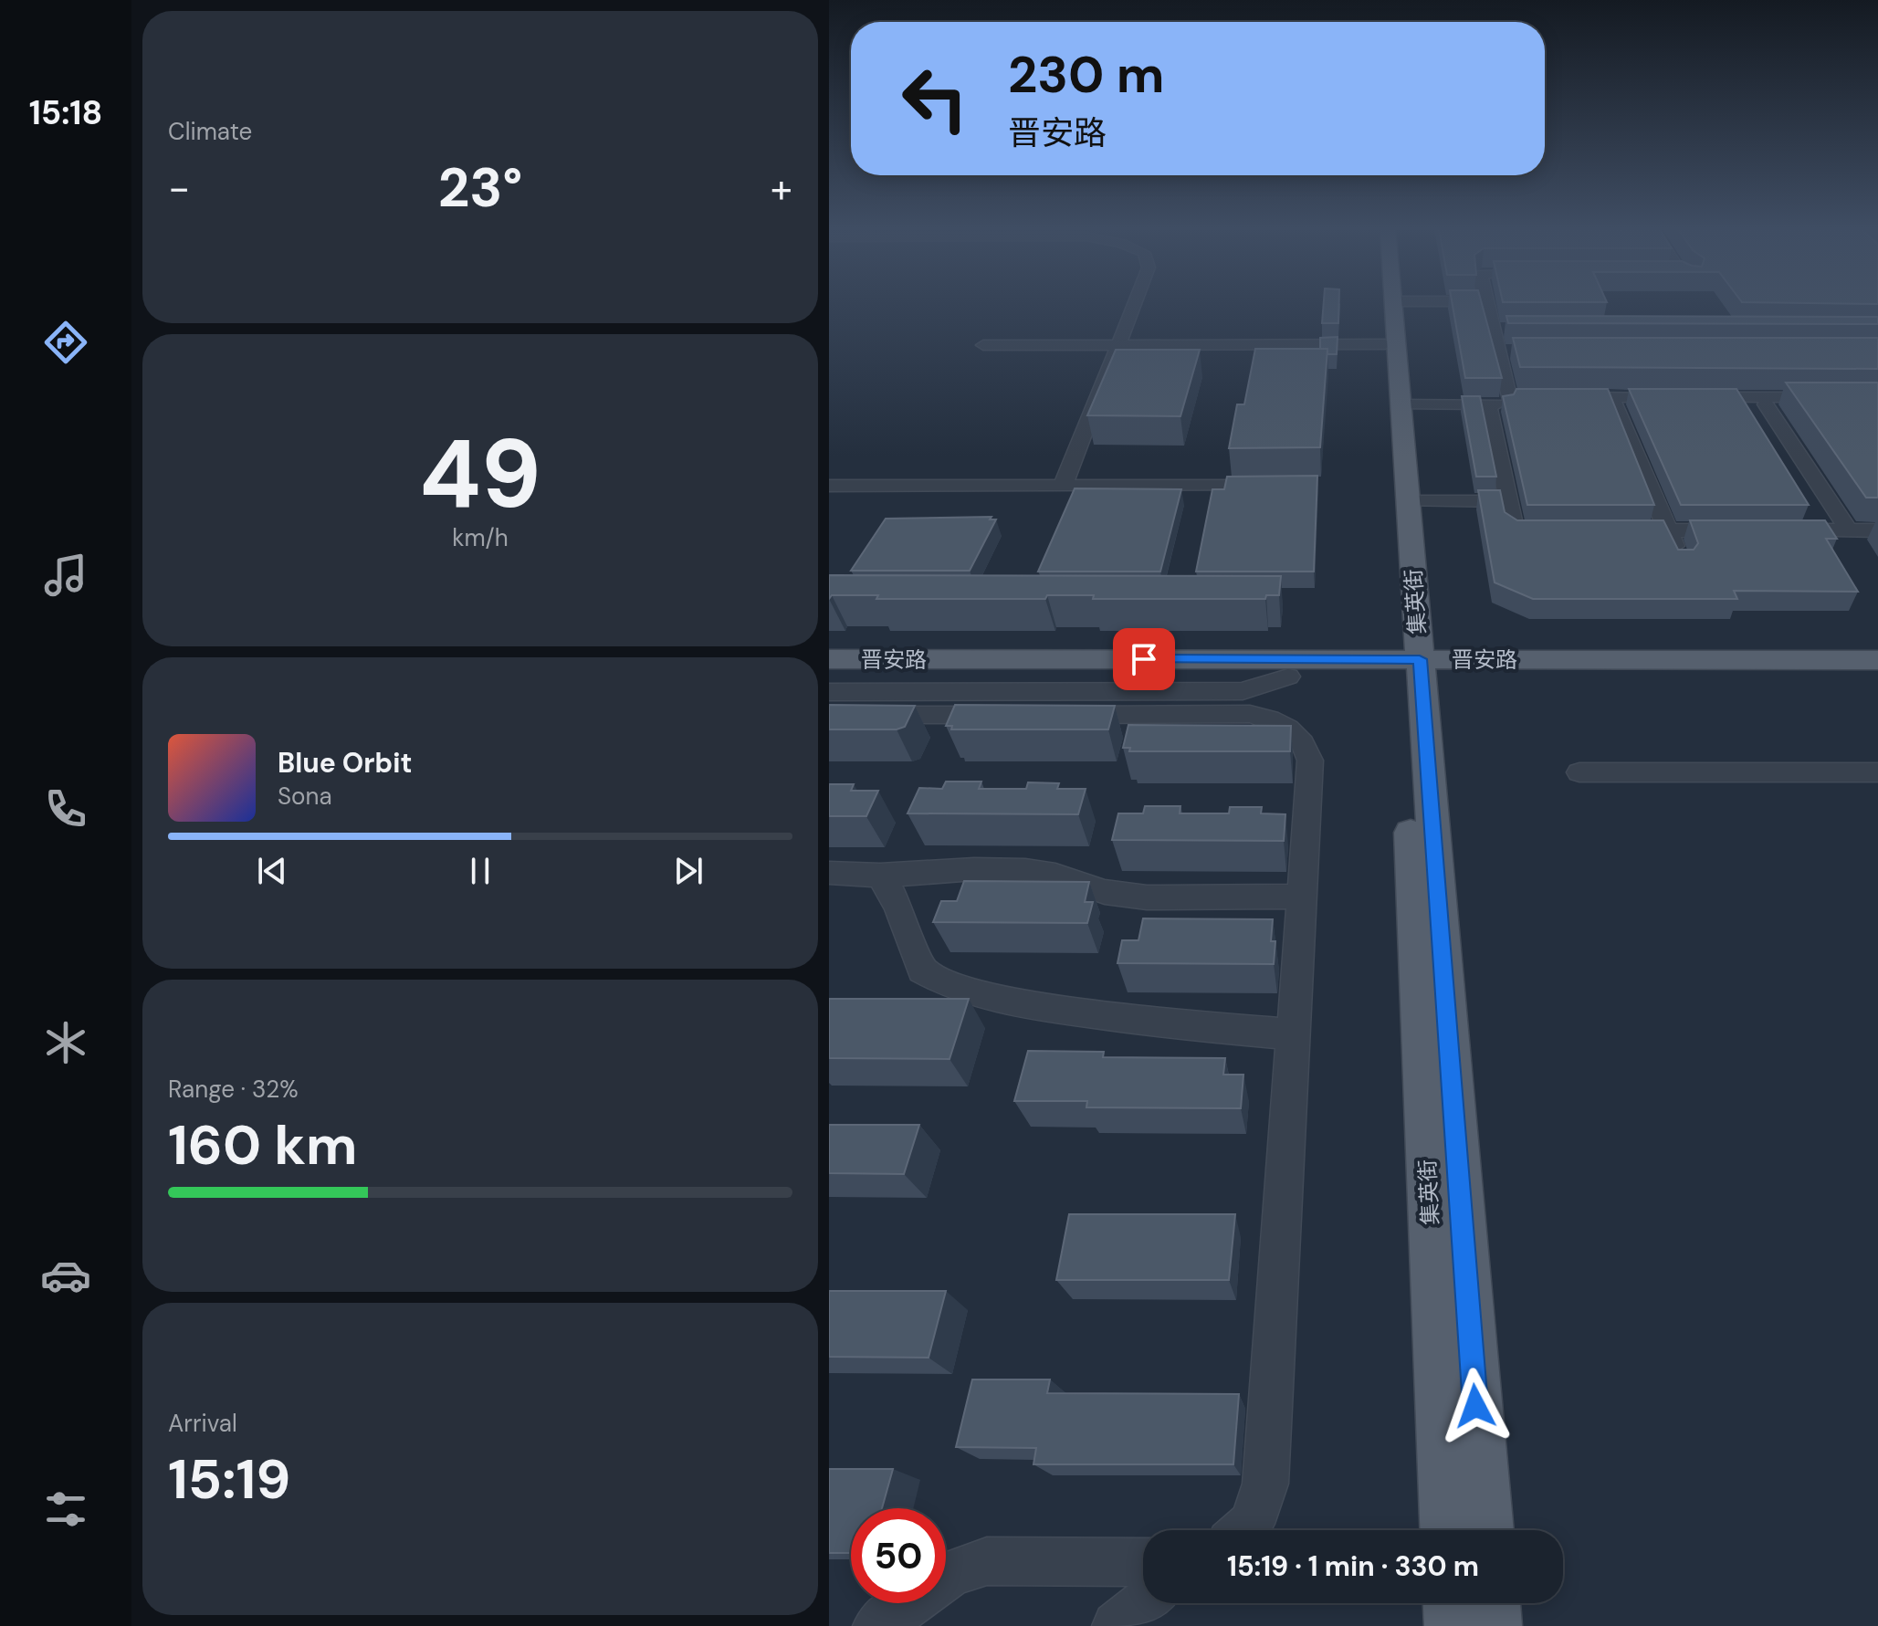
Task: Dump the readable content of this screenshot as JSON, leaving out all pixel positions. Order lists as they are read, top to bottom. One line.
{"streets":{"main road":["集英街","晋安路"]},"crossings":[["集英街","晋安路"]],"page":{"tabs":"15:18","tile":["Climate",["49","km/h"],["Range · 32%","160 km"],["Arrival","15:19"]],"turn":["230 m","晋安路"],"heat":["−","23°","+"],"song":["Blue Orbit","Sona"],"limit":"50","trip":"15:19 · 1 min · 330 m"}}
